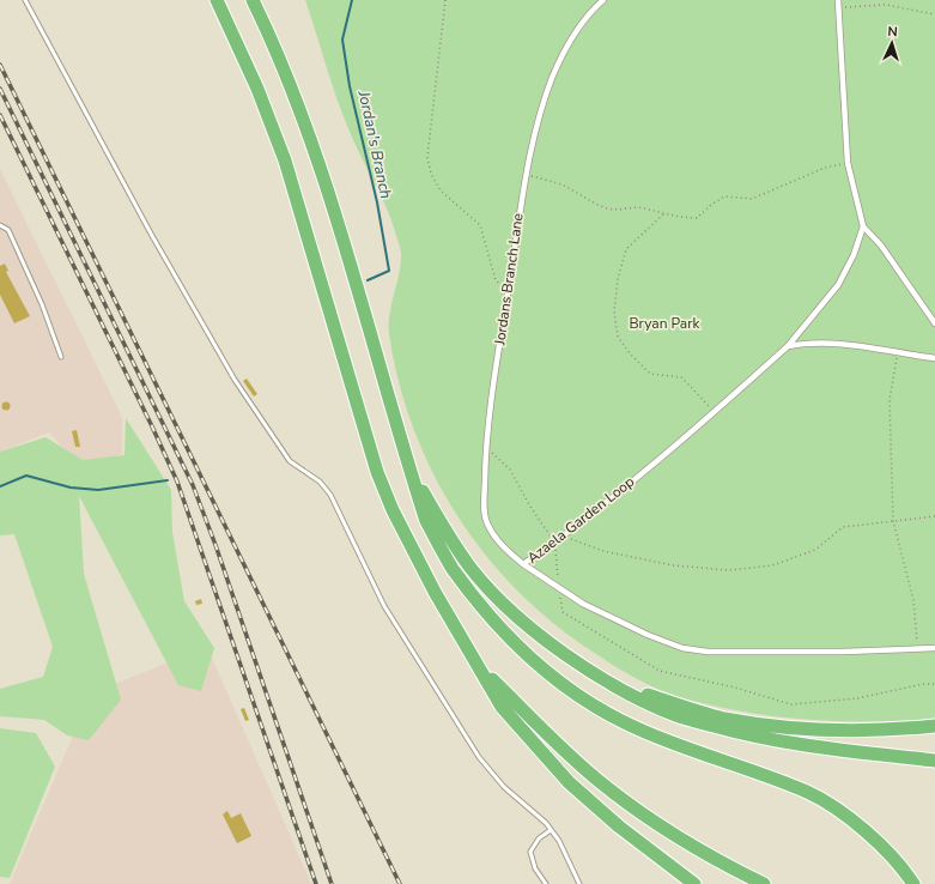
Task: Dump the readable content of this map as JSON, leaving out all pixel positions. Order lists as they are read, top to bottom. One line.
{"streets":{"street":["Jordans Branch Lane","Azaela Garden Loop"]},"crossings":[["Jordans Branch Lane","Azaela Garden Loop"]],"water":["Jordan's Branch"],"parks":["Bryan Park"],"north":"top"}
